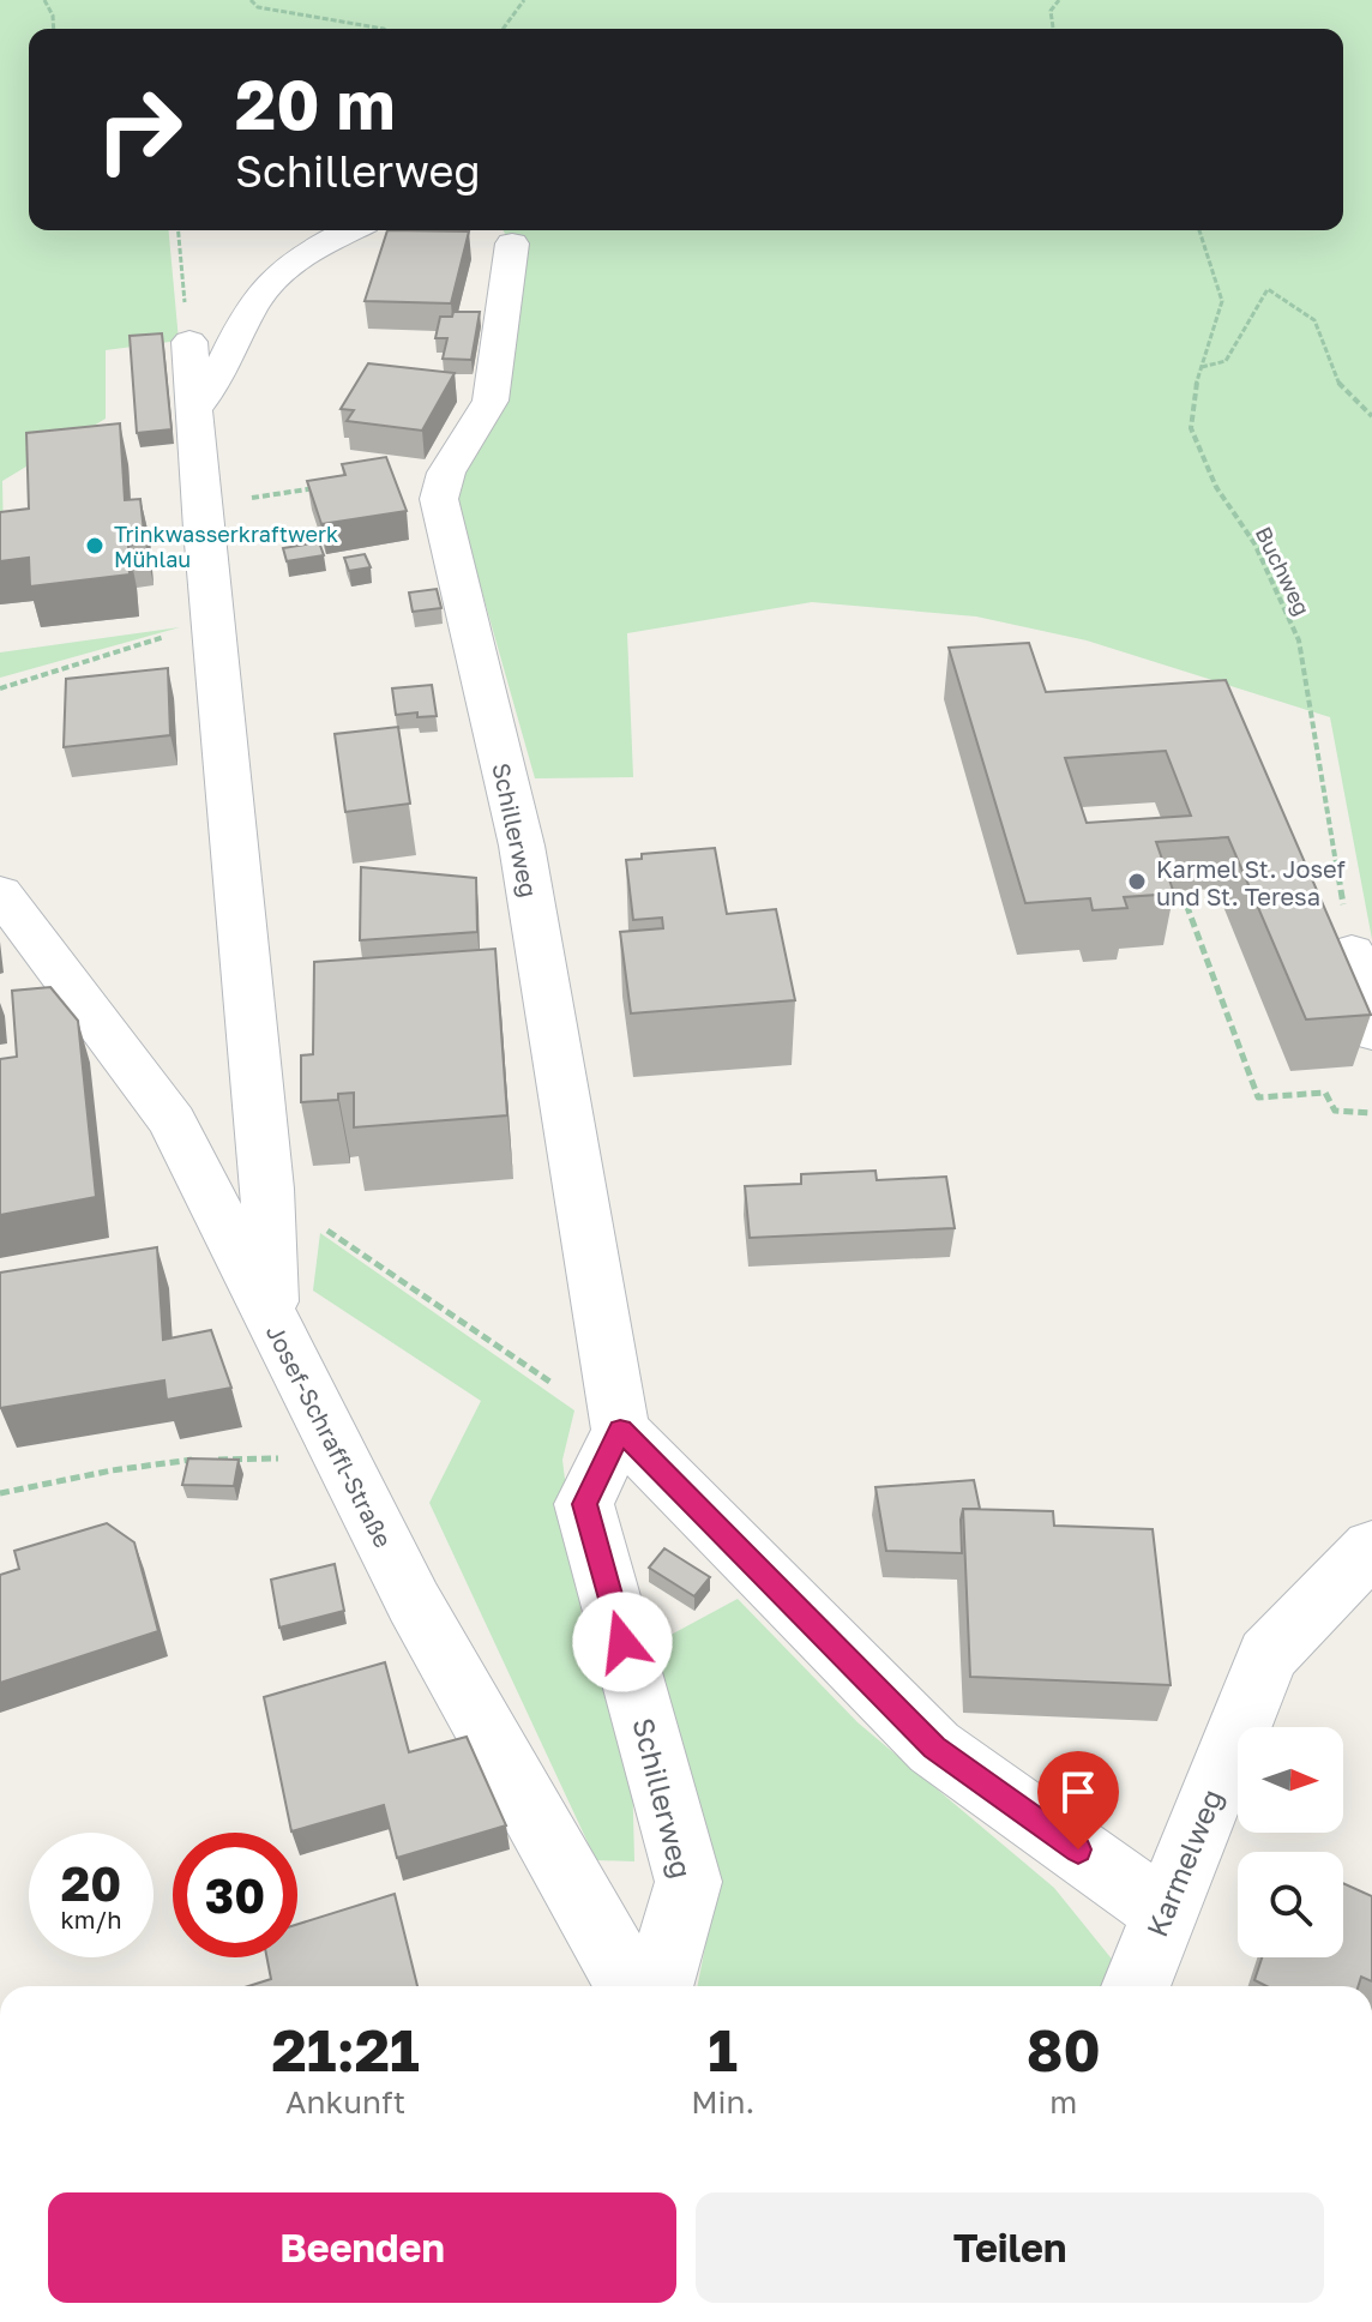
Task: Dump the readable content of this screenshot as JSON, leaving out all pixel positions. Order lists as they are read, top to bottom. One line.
{"streets":{"street":["Schillerweg","Josef-Schraffl-Straße","Karmelweg"],"path":["Buchweg"]},"places":["Trinkwasserkraftwerk Mühlau","Karmel St. Josef und St. Teresa"],"north":"right","page":{"turn":["20 m","Schillerweg"],"speed":"20 km/h","limit":"30","eta":["21:21","Ankunft","1","Min.","80","m"],"buttons":["Beenden","Teilen"]}}
